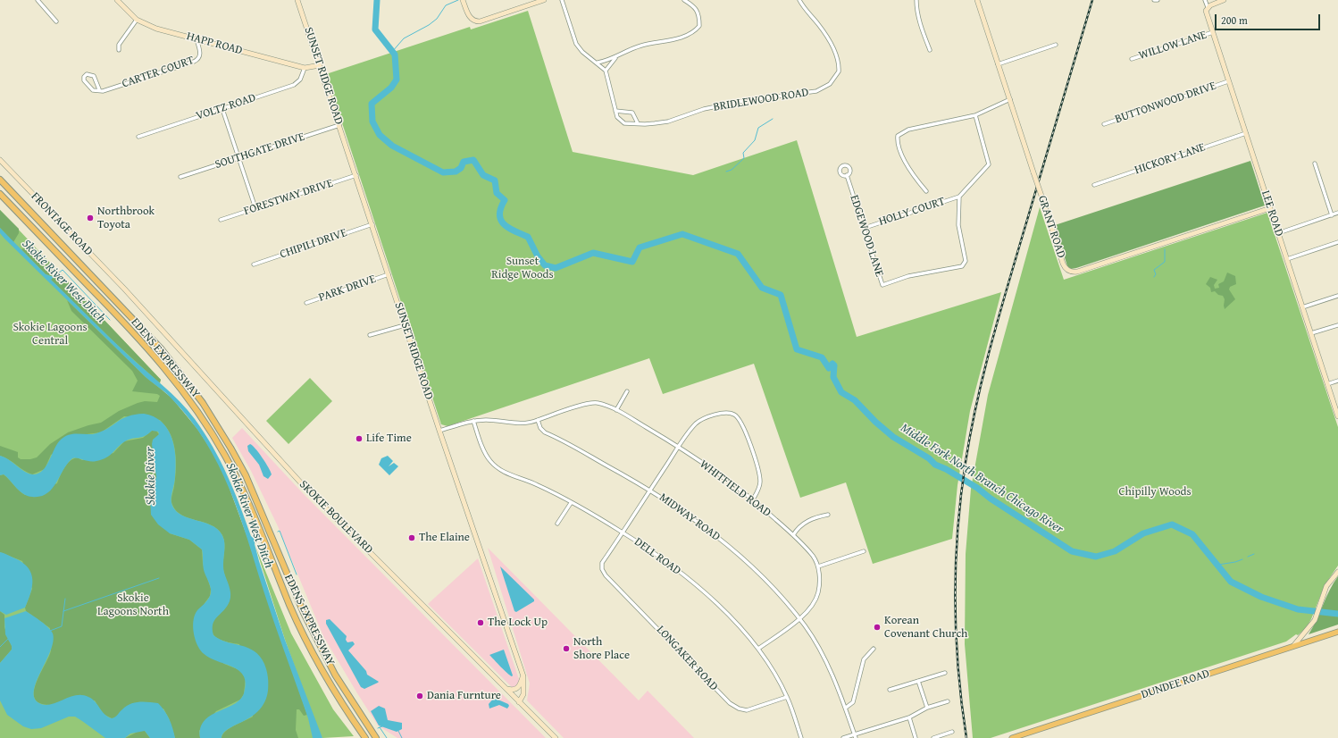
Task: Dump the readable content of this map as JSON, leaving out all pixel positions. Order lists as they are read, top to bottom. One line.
{"streets":{"highway":["EDENS EXPRESSWAY"],"main road":["DUNDEE ROAD"],"street":["HAPP ROAD","WILLOW LANE","CARTER COURT","SUNSET RIDGE ROAD","BRIDLEWOOD ROAD","BUTTONWOOD DRIVE","VOLTZ ROAD","SOUTHGATE DRIVE","HICKORY LANE","FORESTWAY DRIVE","HOLLY COURT","LEE ROAD","FRONTAGE ROAD","GRANT ROAD","EDGEWOOD LANE","CHIPILI DRIVE","PARK DRIVE","WHITFIELD ROAD","SKOKIE BOULEVARD","MIDWAY ROAD","DELL ROAD","LONGAKER ROAD"]},"crossings":[["HAPP ROAD","CARTER COURT"],["HAPP ROAD","SUNSET RIDGE ROAD"],["HAPP ROAD","VOLTZ ROAD"],["WILLOW LANE","LEE ROAD"],["SUNSET RIDGE ROAD","SOUTHGATE DRIVE"],["SUNSET RIDGE ROAD","FORESTWAY DRIVE"],["SUNSET RIDGE ROAD","CHIPILI DRIVE"],["SUNSET RIDGE ROAD","PARK DRIVE"],["SUNSET RIDGE ROAD","SKOKIE BOULEVARD"],["BUTTONWOOD DRIVE","LEE ROAD"],["HICKORY LANE","LEE ROAD"],["HOLLY COURT","EDGEWOOD LANE"],["LEE ROAD","GRANT ROAD"],["FRONTAGE ROAD","SKOKIE BOULEVARD"],["WHITFIELD ROAD","MIDWAY ROAD"],["DELL ROAD","LONGAKER ROAD"]],"water":["Skokie River West Ditch","Skokie River","Middle Fork North Branch Chicago River"],"parks":["Sunset Ridge Woods","Skokie Lagoons Central","Chipilly Woods","Skokie Lagoons North"],"places":["Northbrook Toyota","Life Time","The Elaine","The Lock Up","Korean Covenant Church","North Shore Place","Dania Furnture"],"scale_bar":"200 m"}
